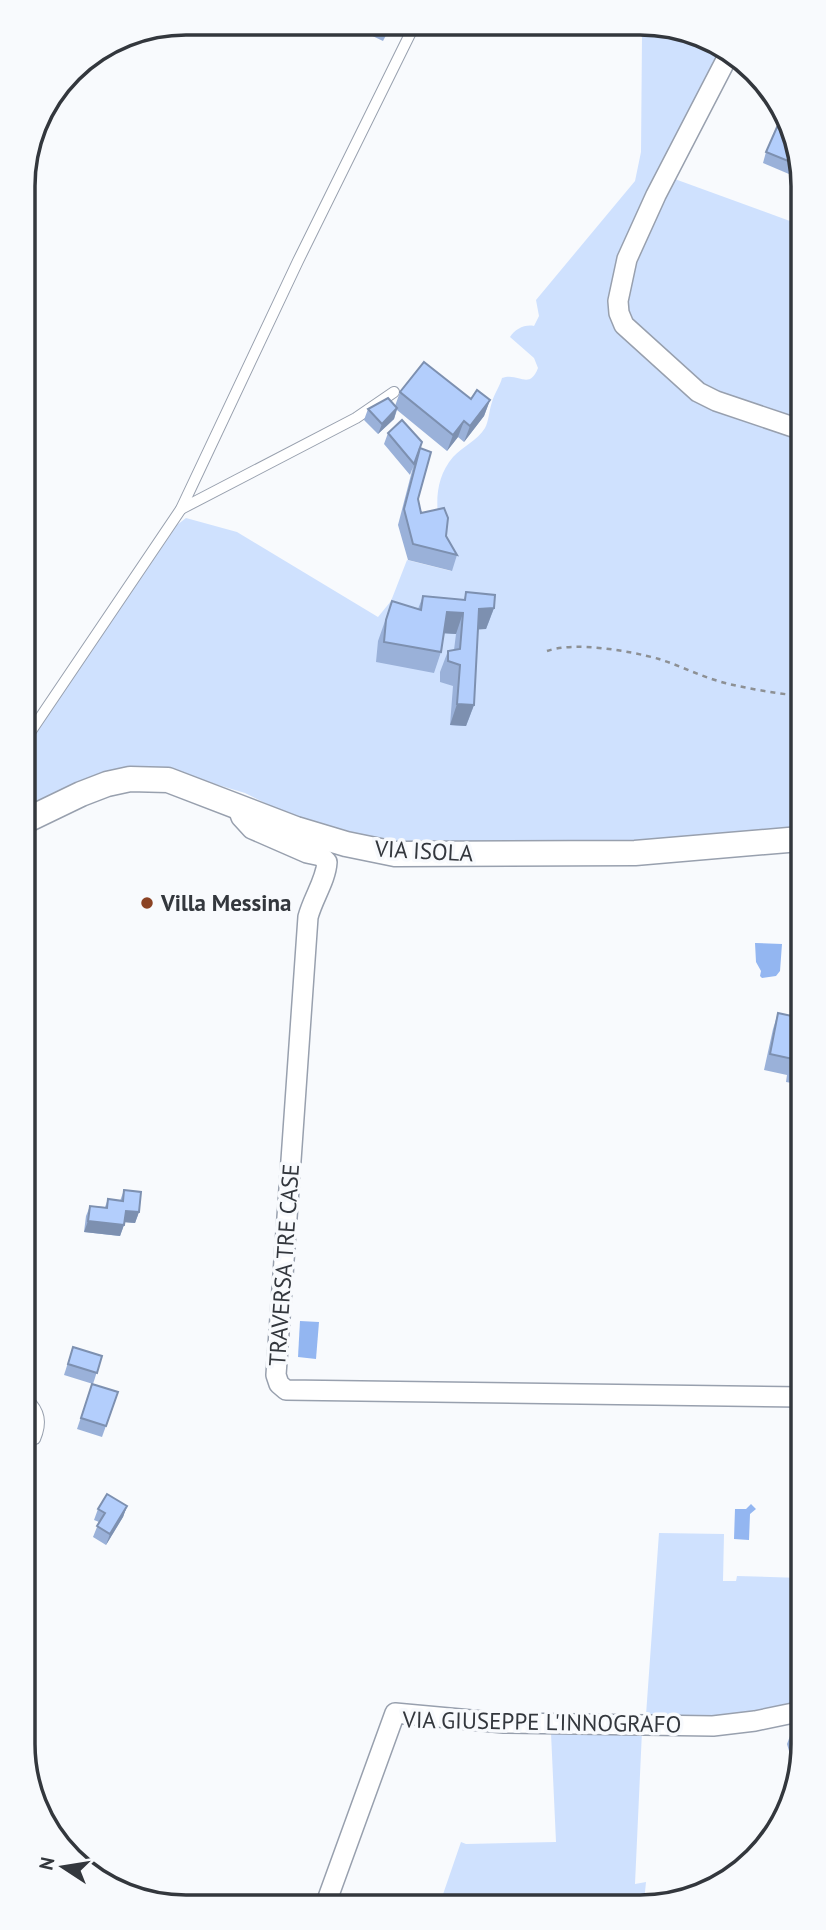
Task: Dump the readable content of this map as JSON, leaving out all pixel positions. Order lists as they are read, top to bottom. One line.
{"streets":{"street":["VIA ISOLA","TRAVERSA TRE CASE","VIA GIUSEPPE L'INNOGRAFO"]},"crossings":[["VIA ISOLA","TRAVERSA TRE CASE"]],"places":["Villa Messina"],"north":"left"}
